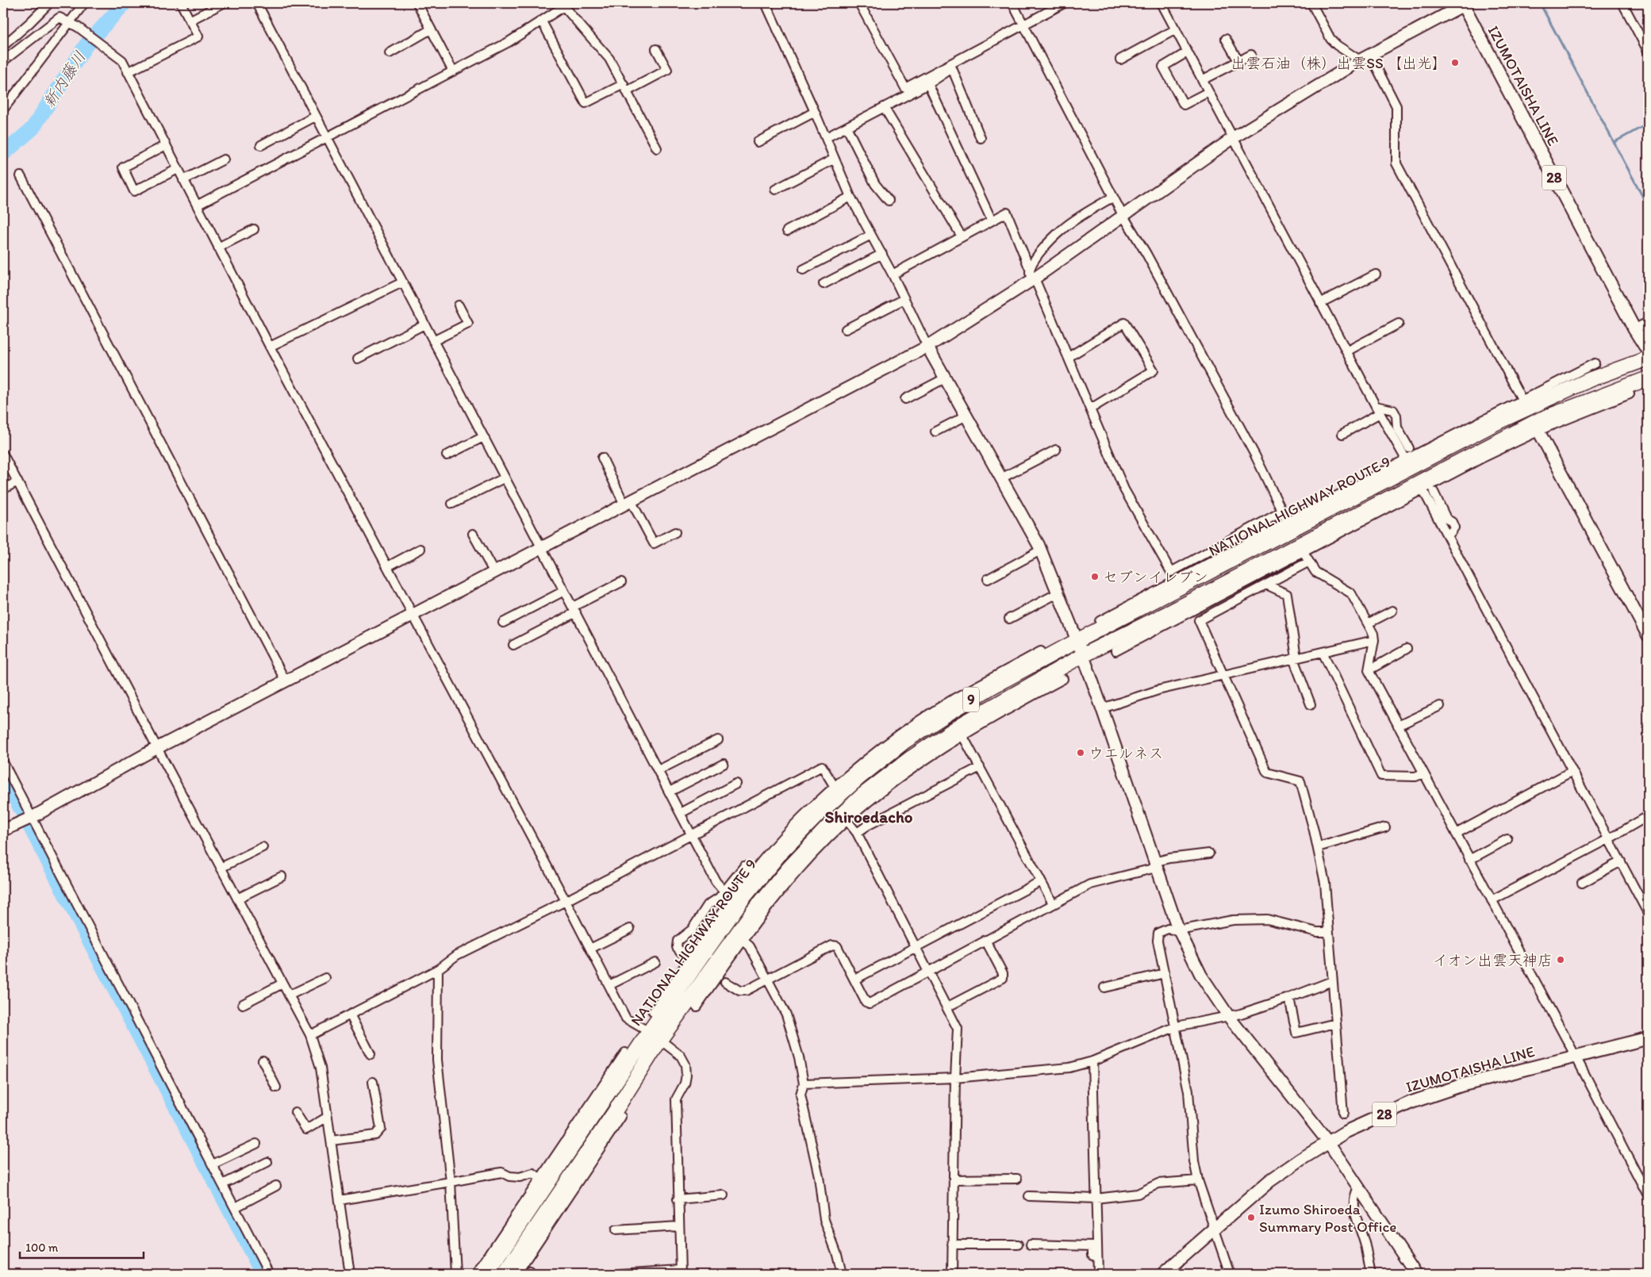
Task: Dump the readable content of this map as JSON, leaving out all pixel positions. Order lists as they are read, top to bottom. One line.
{"streets":{"highway":["NATIONAL HIGHWAY ROUTE 9","9"],"main road":["IZUMOTAISHA LINE","28"]},"districts":["Shiroedacho"],"water":["新内藤川"],"places":["出雲石油（株）出雲SS 【出光】","セブンイレブン","ウエルネス","イオン出雲天神店","Izumo Shiroeda Summary Post Office"],"scale_bar":"100 m"}
